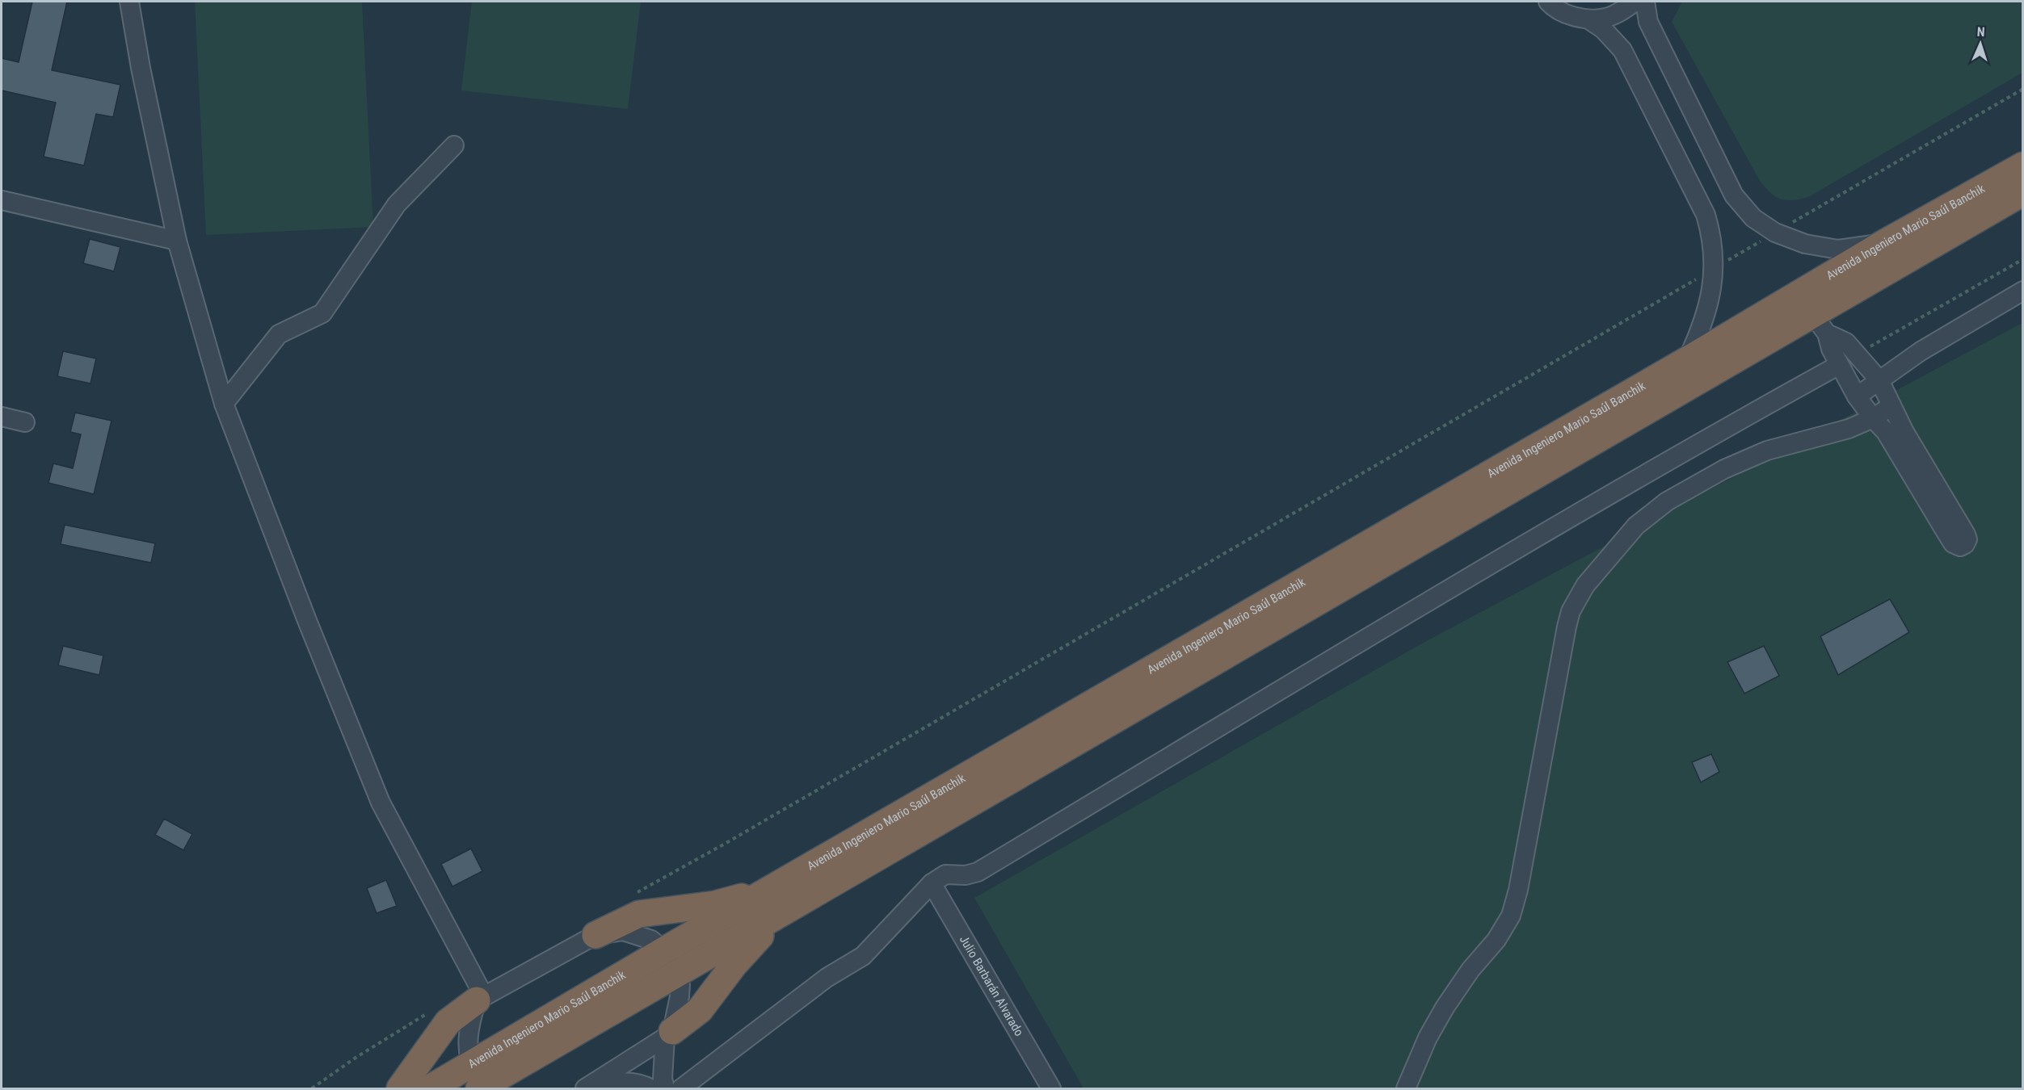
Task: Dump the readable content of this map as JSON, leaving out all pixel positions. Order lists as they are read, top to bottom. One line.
{"streets":{"highway":["Avenida Ingeniero Mario Saúl Banchik"],"street":["Julio Barbarán Alvarado"]},"north":"top"}
